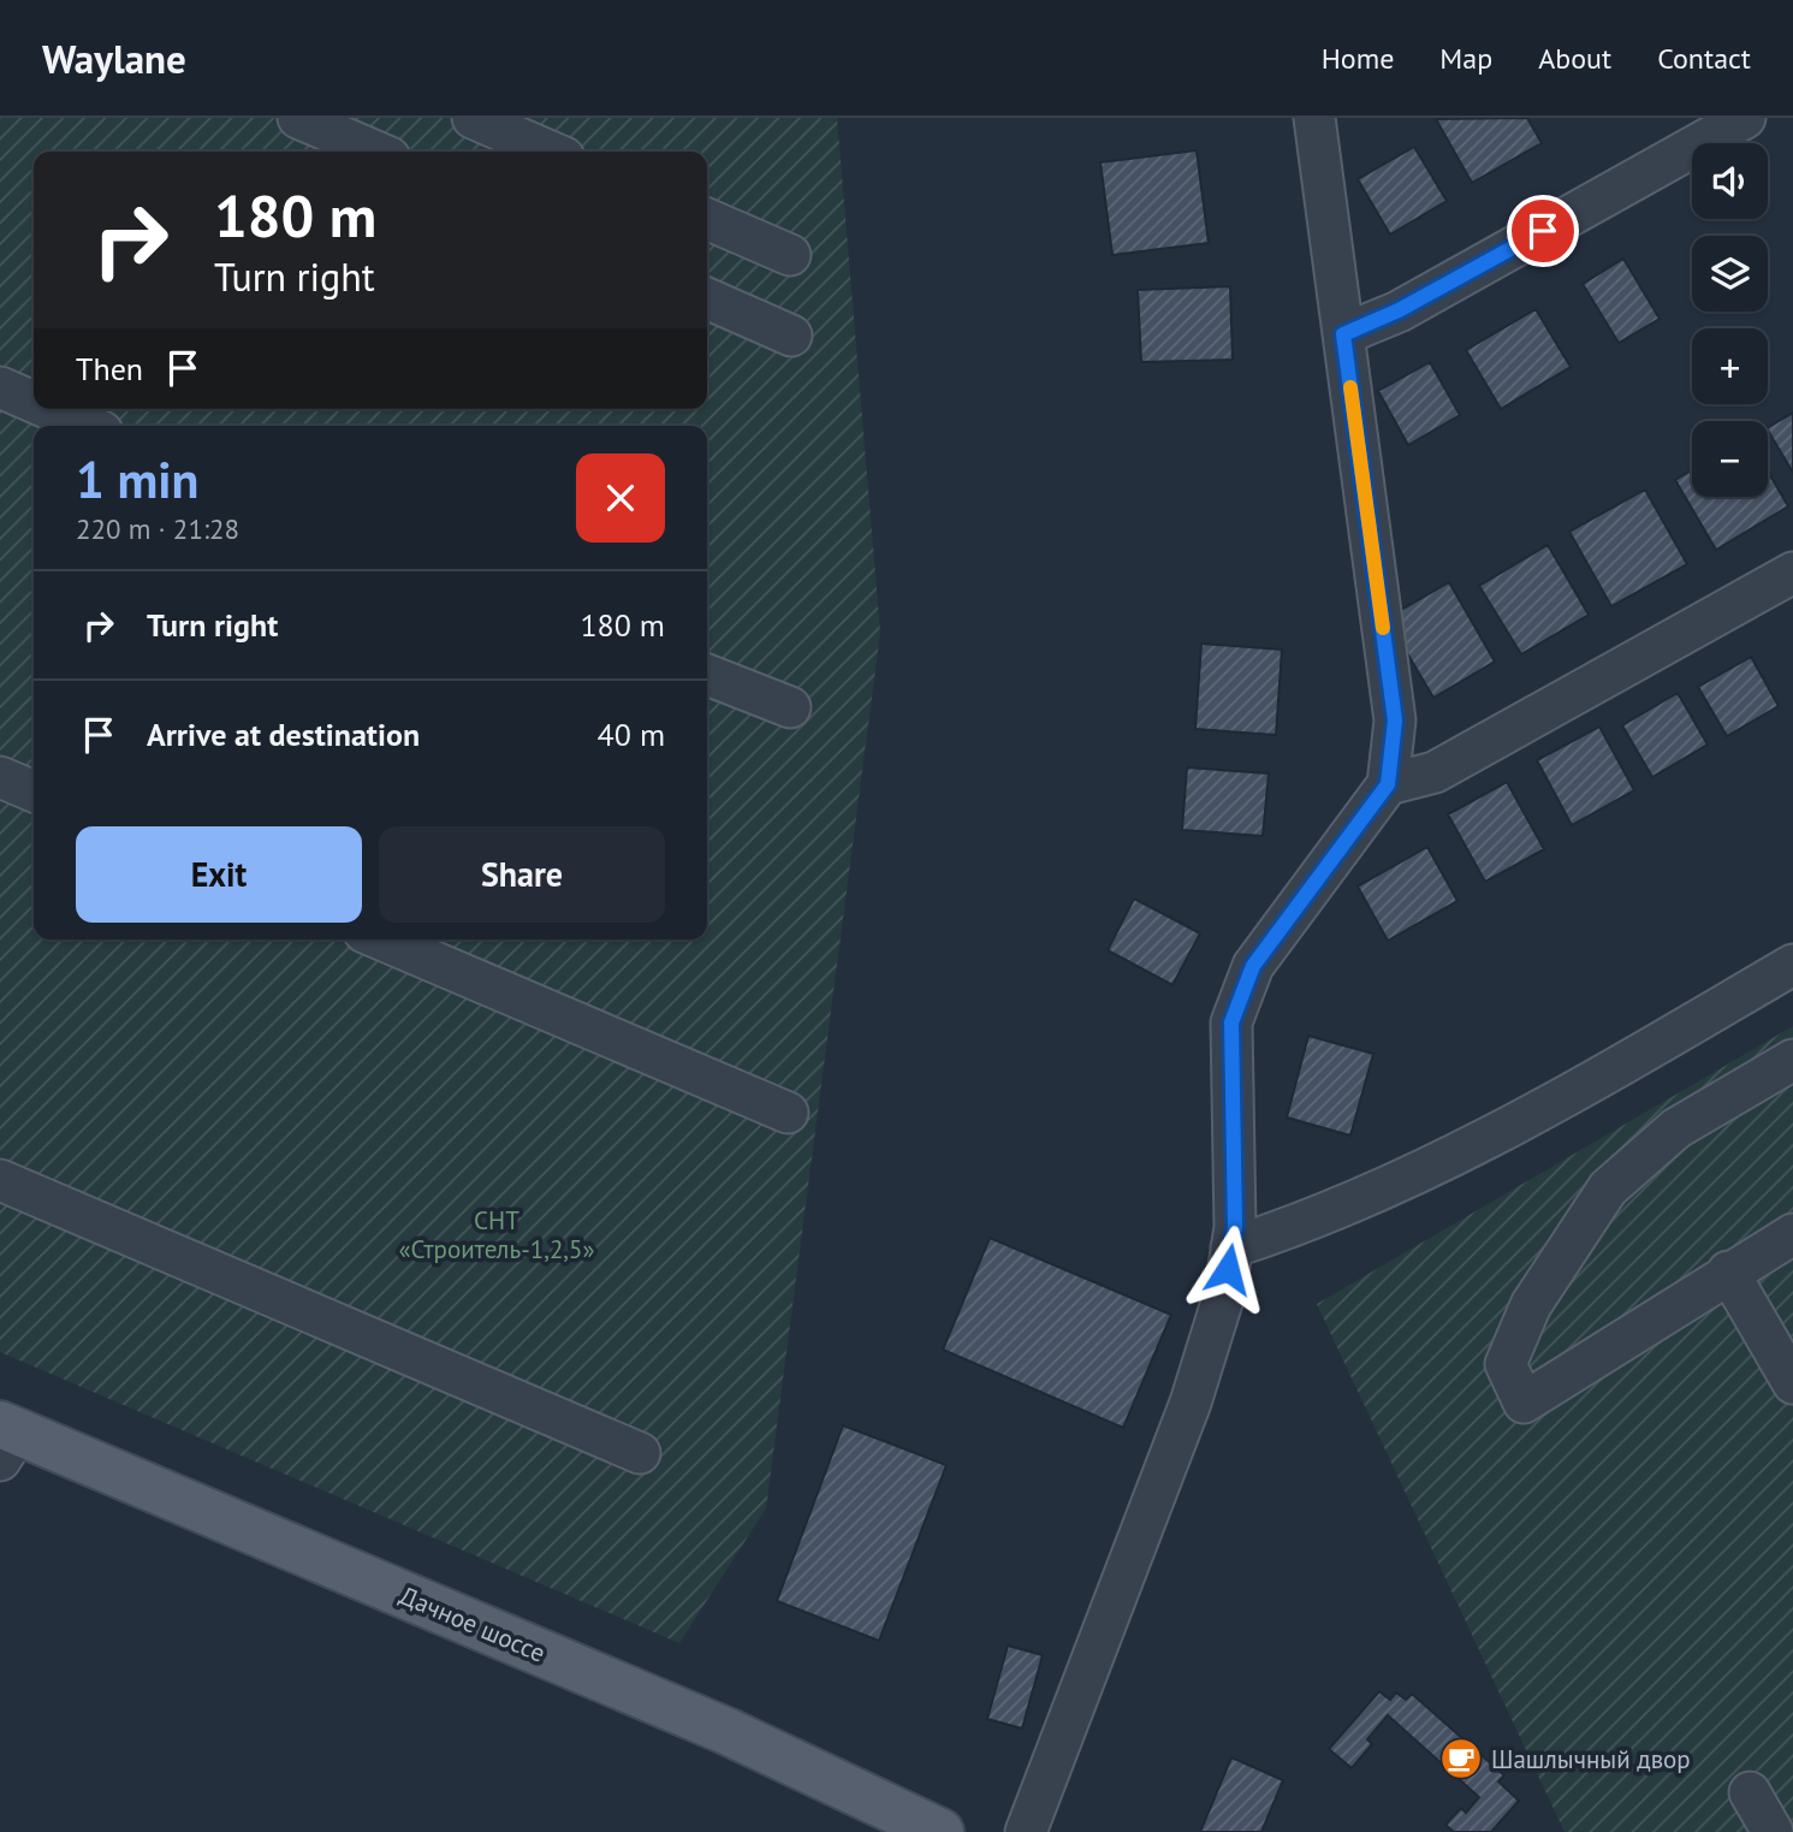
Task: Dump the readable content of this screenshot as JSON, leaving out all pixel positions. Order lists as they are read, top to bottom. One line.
{"streets":{"main road":["Дачное шоссе"]},"parks":["СНТ «Строитель-1,2,5»"],"places":{"cafe":["Шашлычный двор"]},"page":{"header":"Waylane","nav":["Home","Map","About","Contact"],"map_buttons":["+","−"],"turn":["180 m","Turn right"],"then":"Then","heading":["1 min","220 m · 21:28"],"list":[{"name":"Turn right","value":"180 m"},{"name":"Arrive at destination","value":"40 m"}],"buttons":["Exit","Share"]}}
